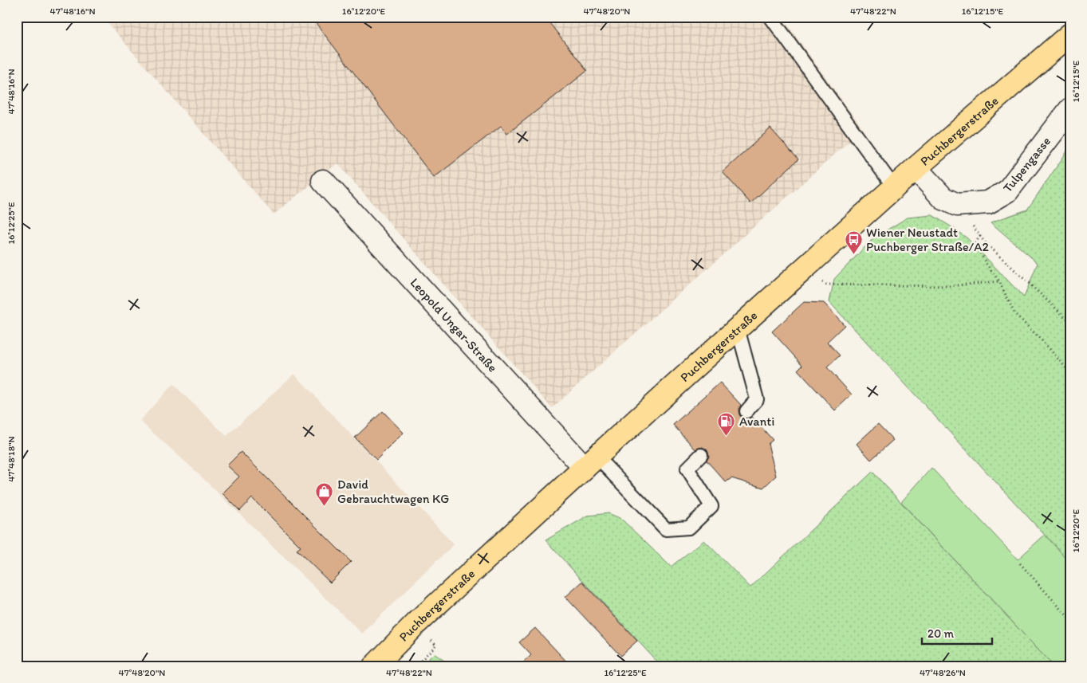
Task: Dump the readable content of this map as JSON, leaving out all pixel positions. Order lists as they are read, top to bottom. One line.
{"streets":{"main road":["Puchbergerstraße"],"street":["Tulpengasse","Leopold Ungar-Straße"]},"crossings":[["Puchbergerstraße","Leopold Ungar-Straße"]],"places":{"bus stop":["Wiener Neustadt Puchberger Straße/A2"],"fuel station":["Avanti"],"shop":["David Gebrauchtwagen KG"]},"scale_bar":"20 m","coordinates":["47°48'16\"N","16°12'20\"E","47°48'20\"N","47°48'22\"N","16°12'15\"E","16°12'25\"E","47°48'18\"N","47°48'26\"N"]}
